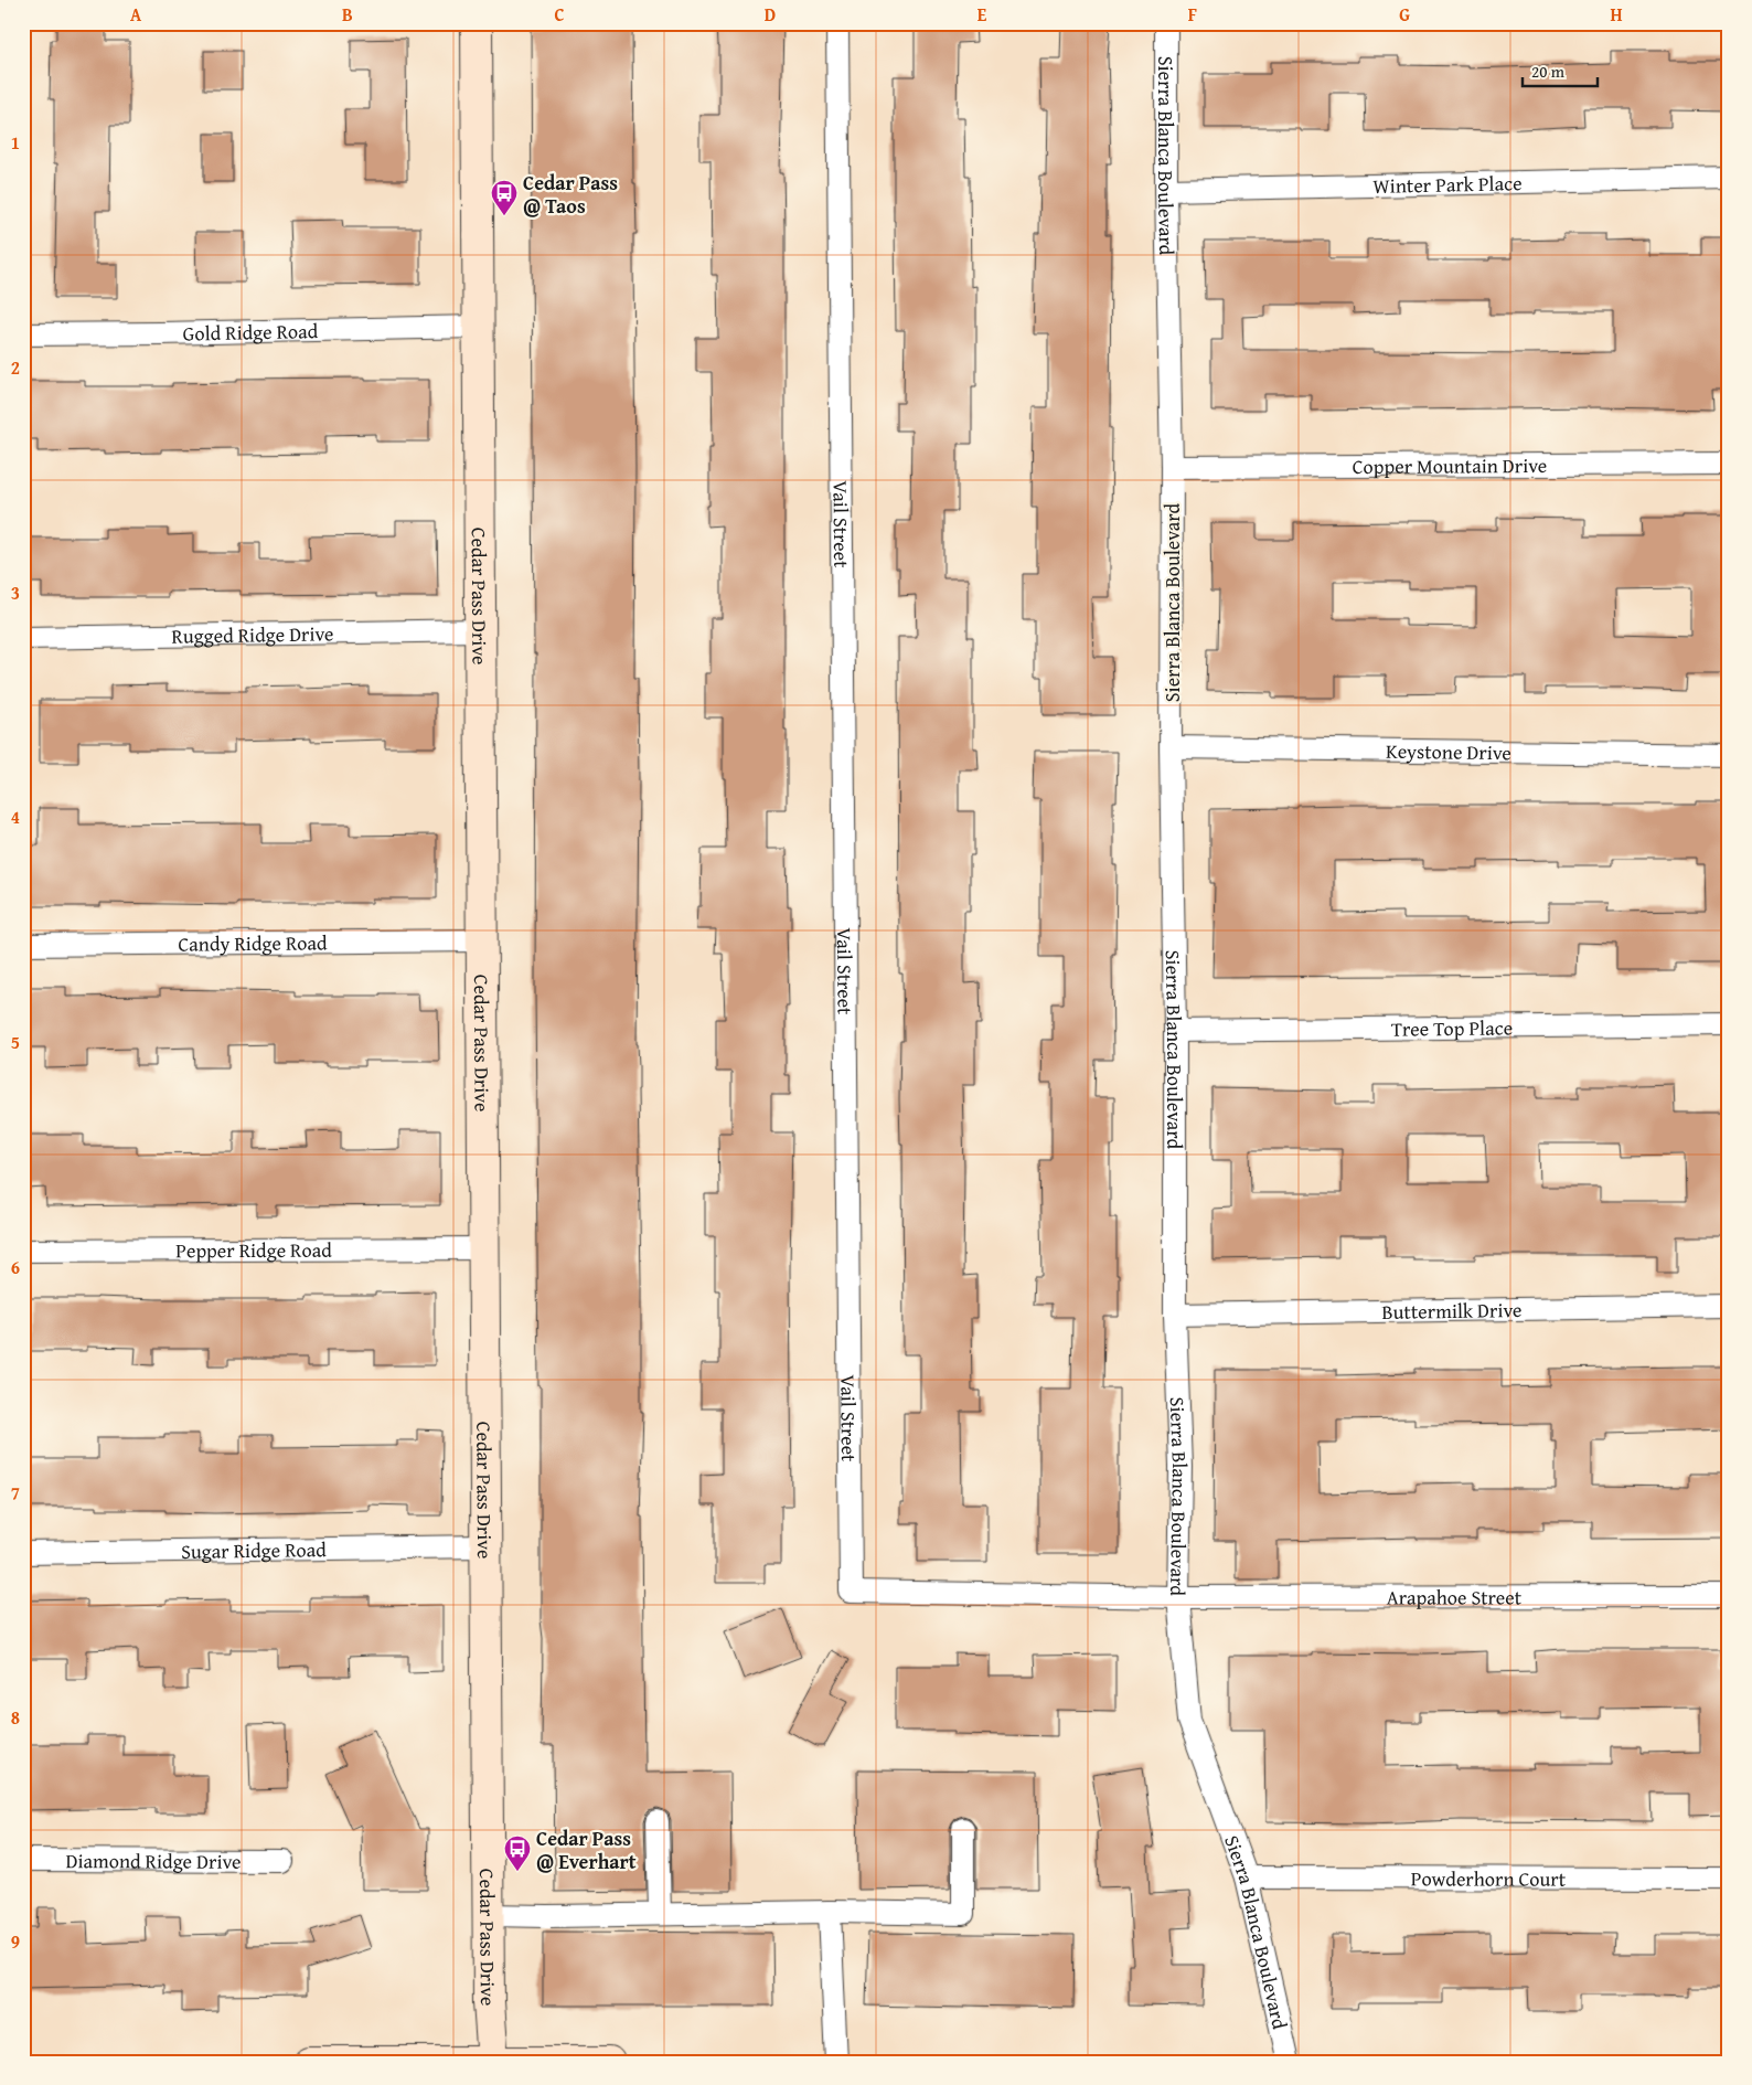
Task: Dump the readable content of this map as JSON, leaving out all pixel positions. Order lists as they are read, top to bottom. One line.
{"streets":{"street":["Sierra Blanca Boulevard","Winter Park Place","Gold Ridge Road","Copper Mountain Drive","Vail Street","Cedar Pass Drive","Rugged Ridge Drive","Keystone Drive","Candy Ridge Road","Tree Top Place","Pepper Ridge Road","Buttermilk Drive","Sugar Ridge Road","Arapahoe Street","Diamond Ridge Drive","Powderhorn Court"]},"crossings":[["Sierra Blanca Boulevard","Winter Park Place"],["Sierra Blanca Boulevard","Copper Mountain Drive"],["Sierra Blanca Boulevard","Vail Street"],["Sierra Blanca Boulevard","Keystone Drive"],["Sierra Blanca Boulevard","Tree Top Place"],["Sierra Blanca Boulevard","Buttermilk Drive"],["Sierra Blanca Boulevard","Arapahoe Street"],["Sierra Blanca Boulevard","Powderhorn Court"],["Gold Ridge Road","Cedar Pass Drive"],["Vail Street","Arapahoe Street"],["Cedar Pass Drive","Rugged Ridge Drive"],["Cedar Pass Drive","Candy Ridge Road"],["Cedar Pass Drive","Pepper Ridge Road"],["Cedar Pass Drive","Sugar Ridge Road"]],"places":{"bus stop":["Cedar Pass @ Taos","Cedar Pass @ Everhart"]},"scale_bar":"20 m","grid":{"columns":["A","B","C","D","E","F","G","H"],"rows":["1","2","3","4","5","6","7","8","9"]}}
